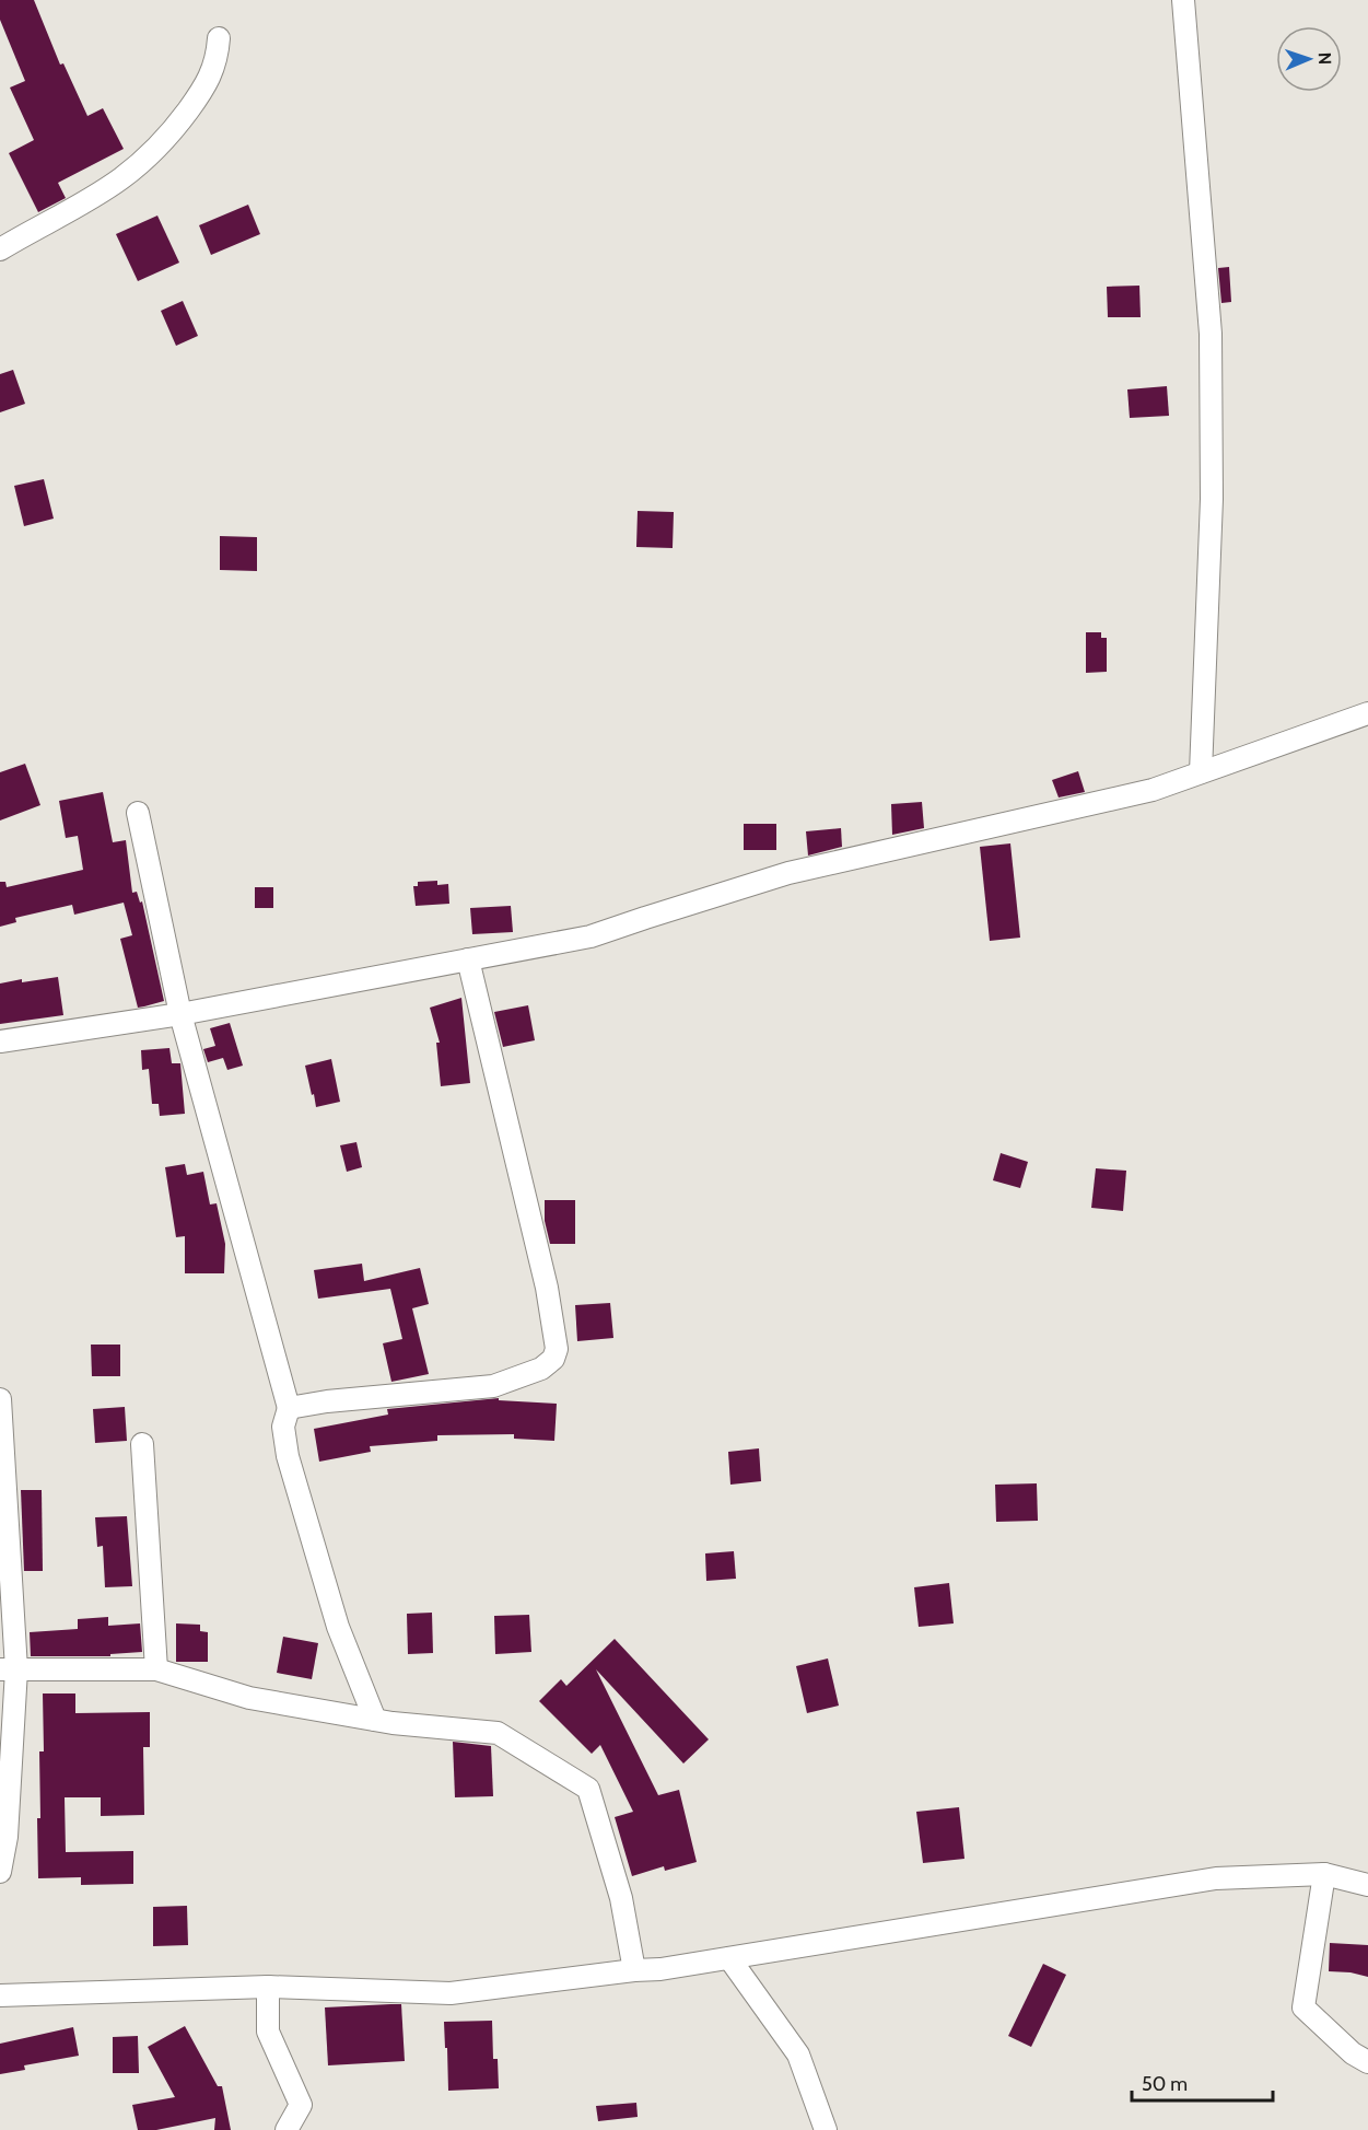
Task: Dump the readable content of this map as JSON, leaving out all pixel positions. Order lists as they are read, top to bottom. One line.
{"scale_bar":"50 m","north":"right"}
